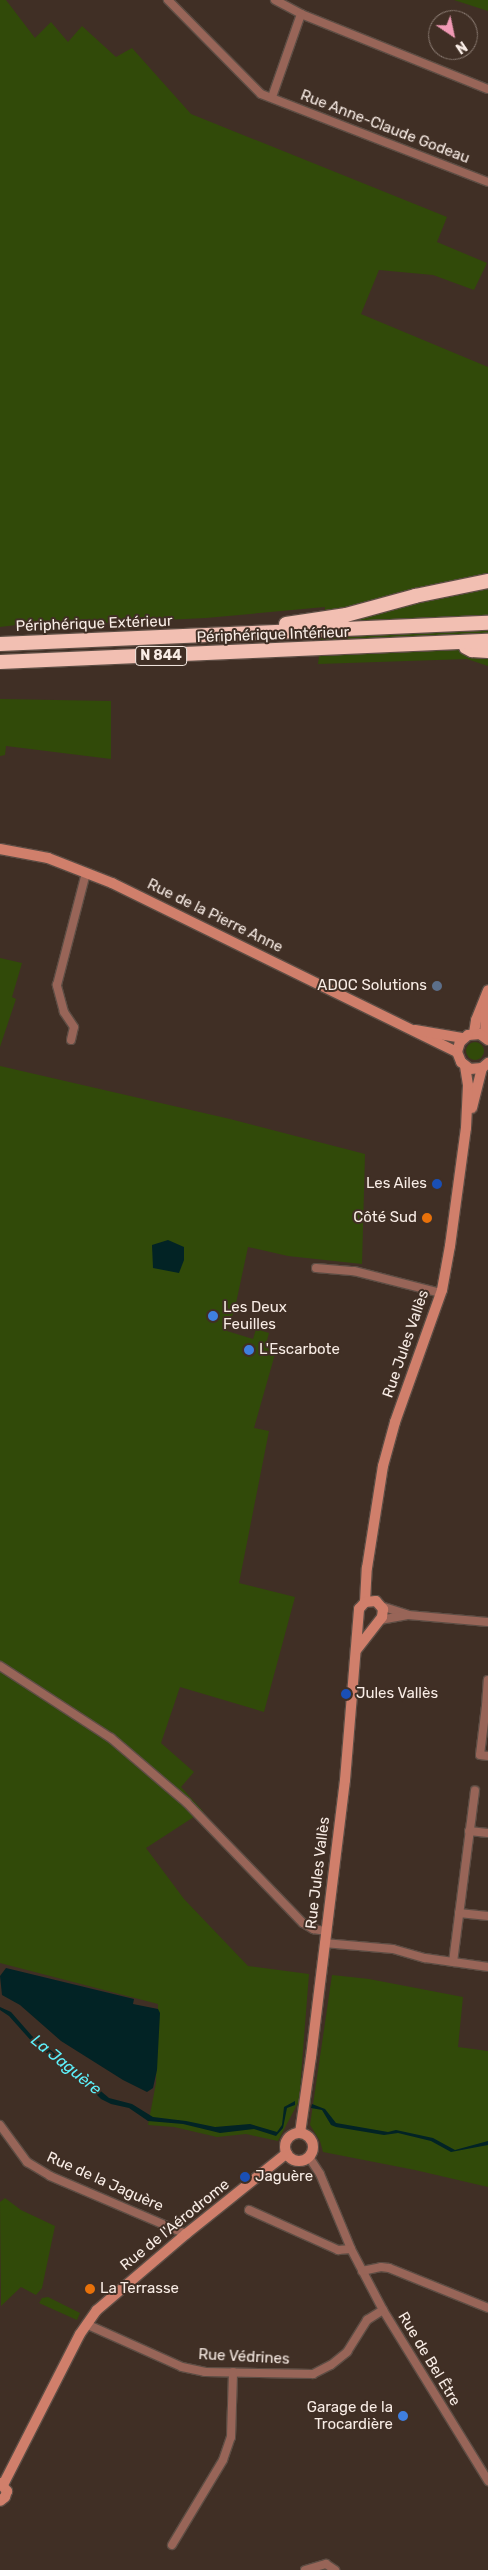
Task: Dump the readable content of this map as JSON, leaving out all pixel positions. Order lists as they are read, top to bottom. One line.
{"streets":{"highway":["Périphérique Extérieur","Périphérique Intérieur","N 844"],"street":["Rue Anne-Claude Godeau","Rue de la Pierre Anne","Rue Jules Vallès","Rue de la Jaguère","Rue de l'Aérodrome","Rue Védrines","Rue de Bel Être"]},"crossings":[["Rue Jules Vallès","Rue de l'Aérodrome"],["Rue Jules Vallès","Rue de Bel Être"],["Rue de la Jaguère","Rue de l'Aérodrome"],["Rue de l'Aérodrome","Rue Védrines"],["Rue de l'Aérodrome","Rue de Bel Être"],["Rue Védrines","Rue de Bel Être"]],"water":["La Jaguère"],"places":["ADOC Solutions","Les Ailes","Côté Sud","Les Deux Feuilles","L'Escarbote","Jules Vallès","Jaguère","La Terrasse","Garage de la Trocardière"],"north":"bottom right"}
